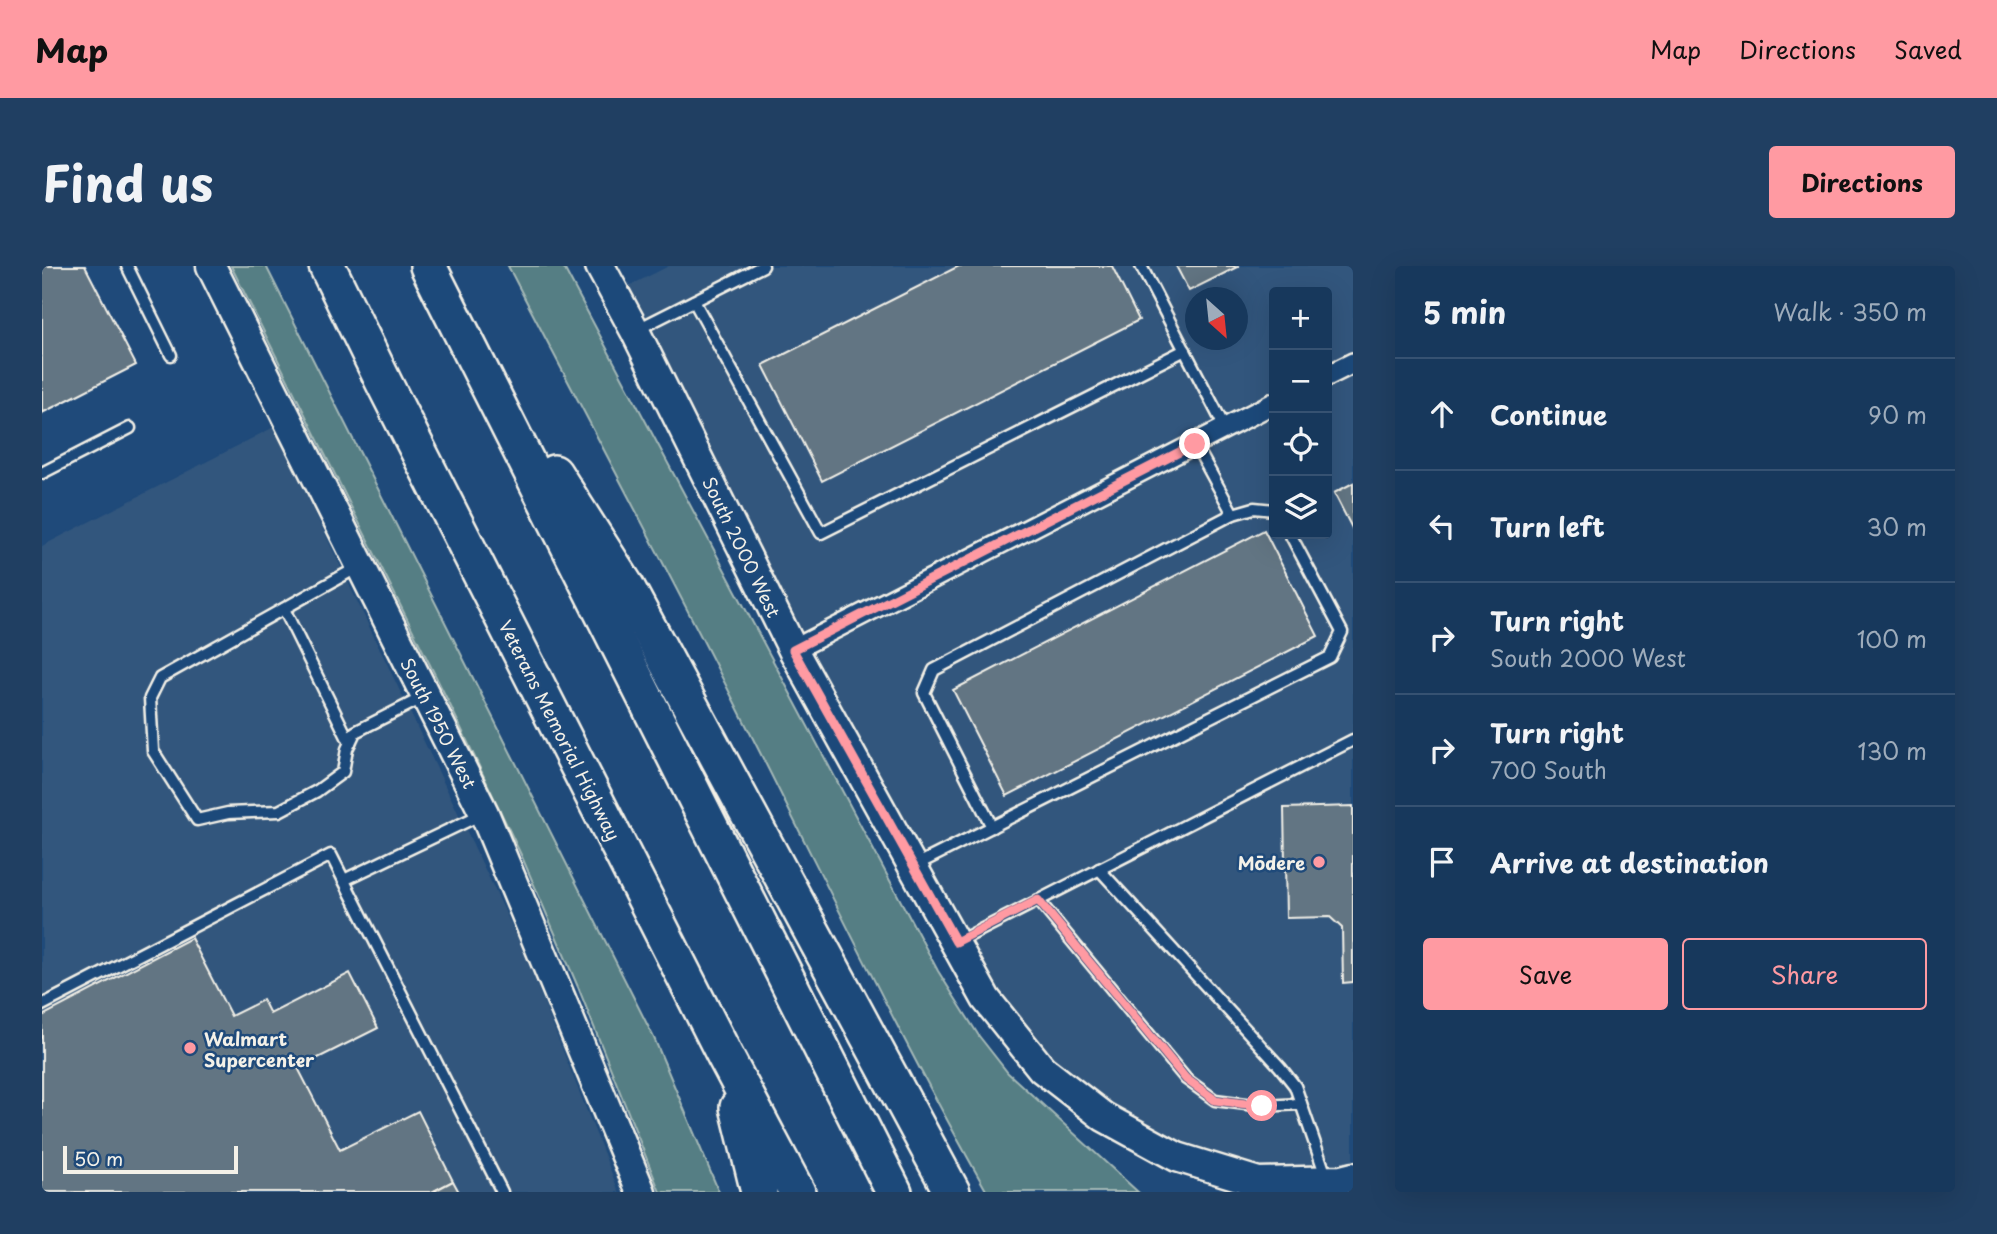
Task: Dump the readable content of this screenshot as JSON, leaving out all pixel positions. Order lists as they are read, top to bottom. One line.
{"streets":{"highway":["Veterans Memorial Highway"],"street":["South 2000 West","South 1950 West"]},"places":["Mōdere","Walmart Supercenter"],"scale_bar":"50 m","north":"bottom right","page":{"header":"Map","nav":["Map","Directions","Saved"],"title":"Find us","buttons":["Directions",["Save","Share"]],"heading":["5 min","Walk · 350 m"],"map_buttons":["+","−"],"list":[["Continue","90 m"],["Turn left","30 m"],["Turn right","South 2000 West","100 m"],["Turn right","700 South","130 m"],"Arrive at destination"],"scale":"50 m"}}
